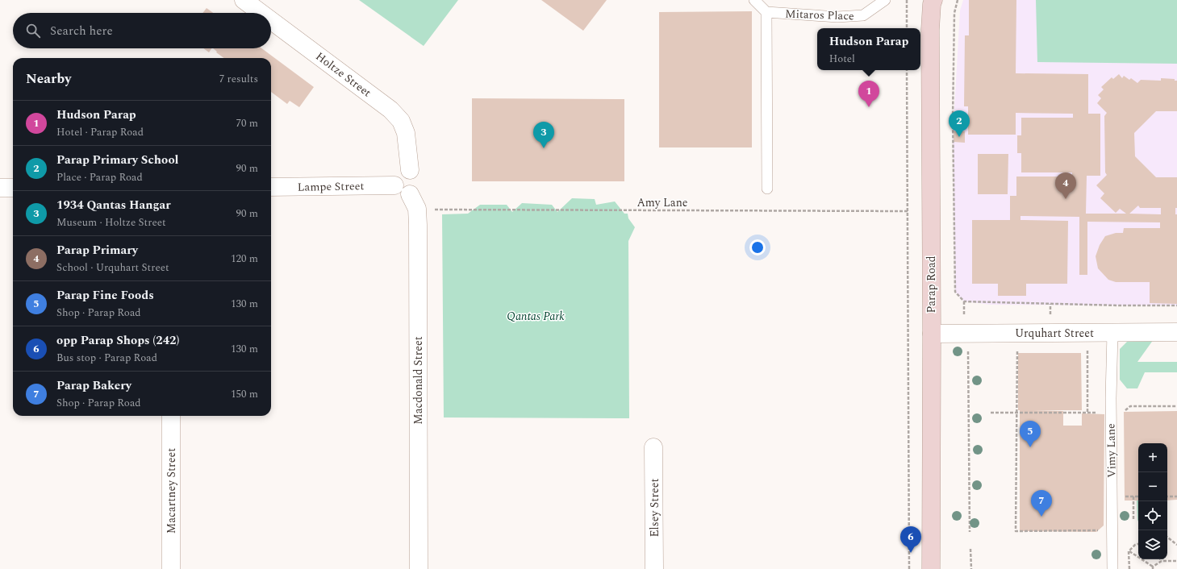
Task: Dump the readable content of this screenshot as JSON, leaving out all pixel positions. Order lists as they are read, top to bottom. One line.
{"streets":{"street":["Holtze Street","Lampe Street","Parap Road","Urquhart Street","Macdonald Street","Macartney Street","Elsey Street"],"lane":["Mitaros Place","Vimy Lane"],"path":["Amy Lane"]},"crossings":[["Amy Lane","Macdonald Street"],["Parap Road","Urquhart Street"],["Urquhart Street","Vimy Lane"]],"parks":["Qantas Park"],"page":{"search":"Search here","popup":["Hudson Parap","Hotel"],"heading":["Nearby","7 results"],"pins":["1","2","3","4","5","7","6"],"list":[{"mark":"1","name":"Hudson Parap","note":"Hotel · Parap Road","value":"70 m"},{"mark":"2","name":"Parap Primary School","note":"Place · Parap Road","value":"90 m"},{"mark":"3","name":"1934 Qantas Hangar","note":"Museum · Holtze Street","value":"90 m"},{"mark":"4","name":"Parap Primary","note":"School · Urquhart Street","value":"120 m"},{"mark":"5","name":"Parap Fine Foods","note":"Shop · Parap Road","value":"130 m"},{"mark":"6","name":"opp Parap Shops (242)","note":"Bus stop · Parap Road","value":"130 m"},{"mark":"7","name":"Parap Bakery","note":"Shop · Parap Road","value":"150 m"}],"map_buttons":["+","−"]}}
